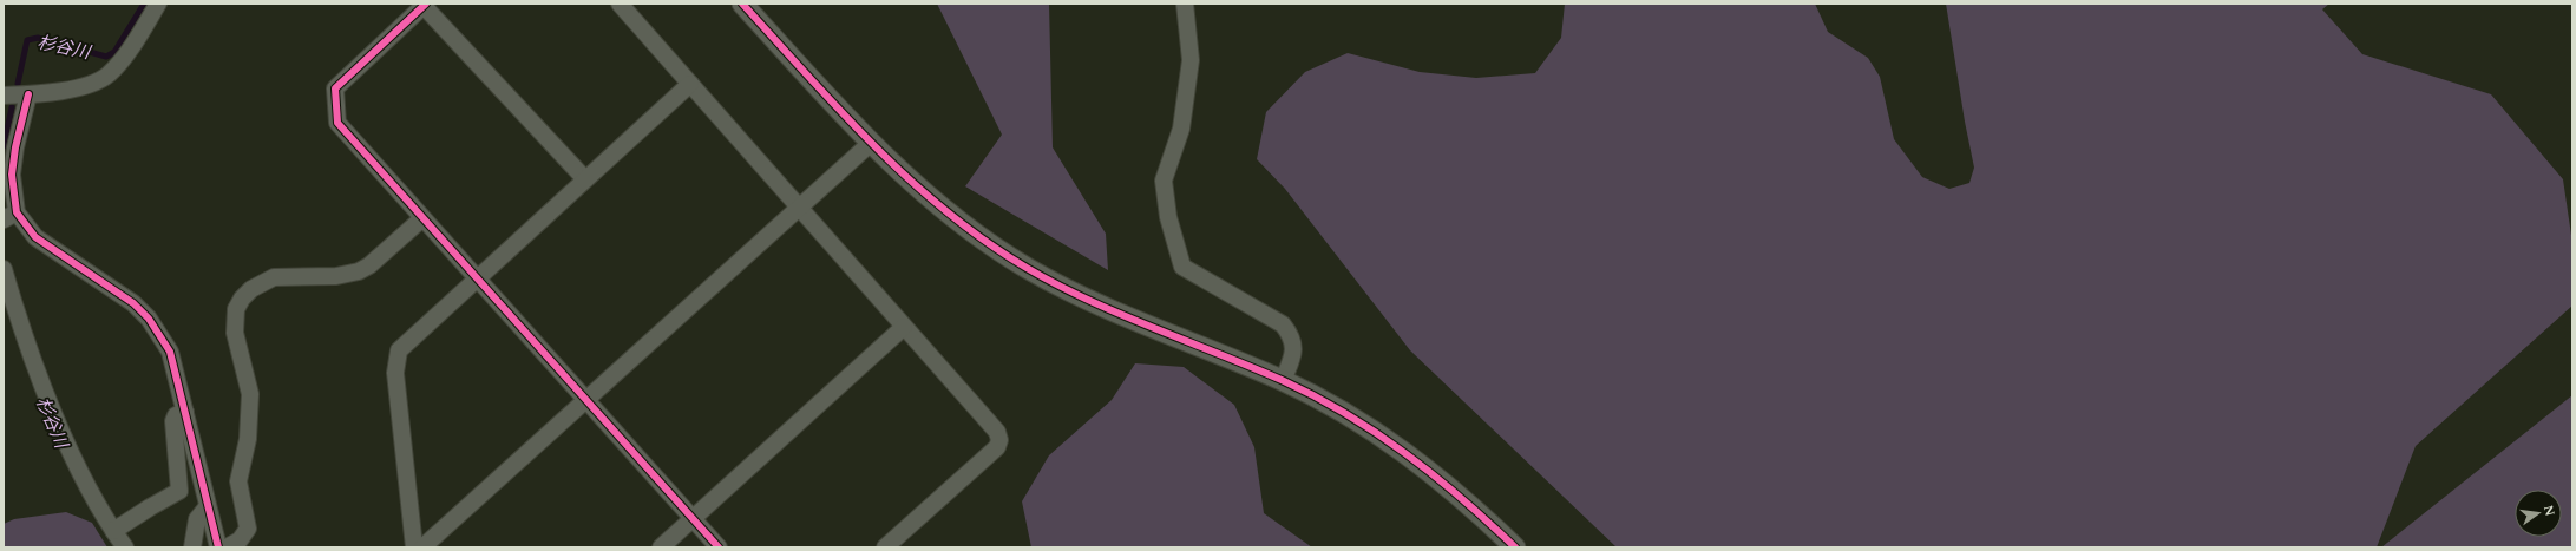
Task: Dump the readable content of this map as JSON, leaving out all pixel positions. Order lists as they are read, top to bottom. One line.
{"water":["杉谷川"],"north":"right"}
